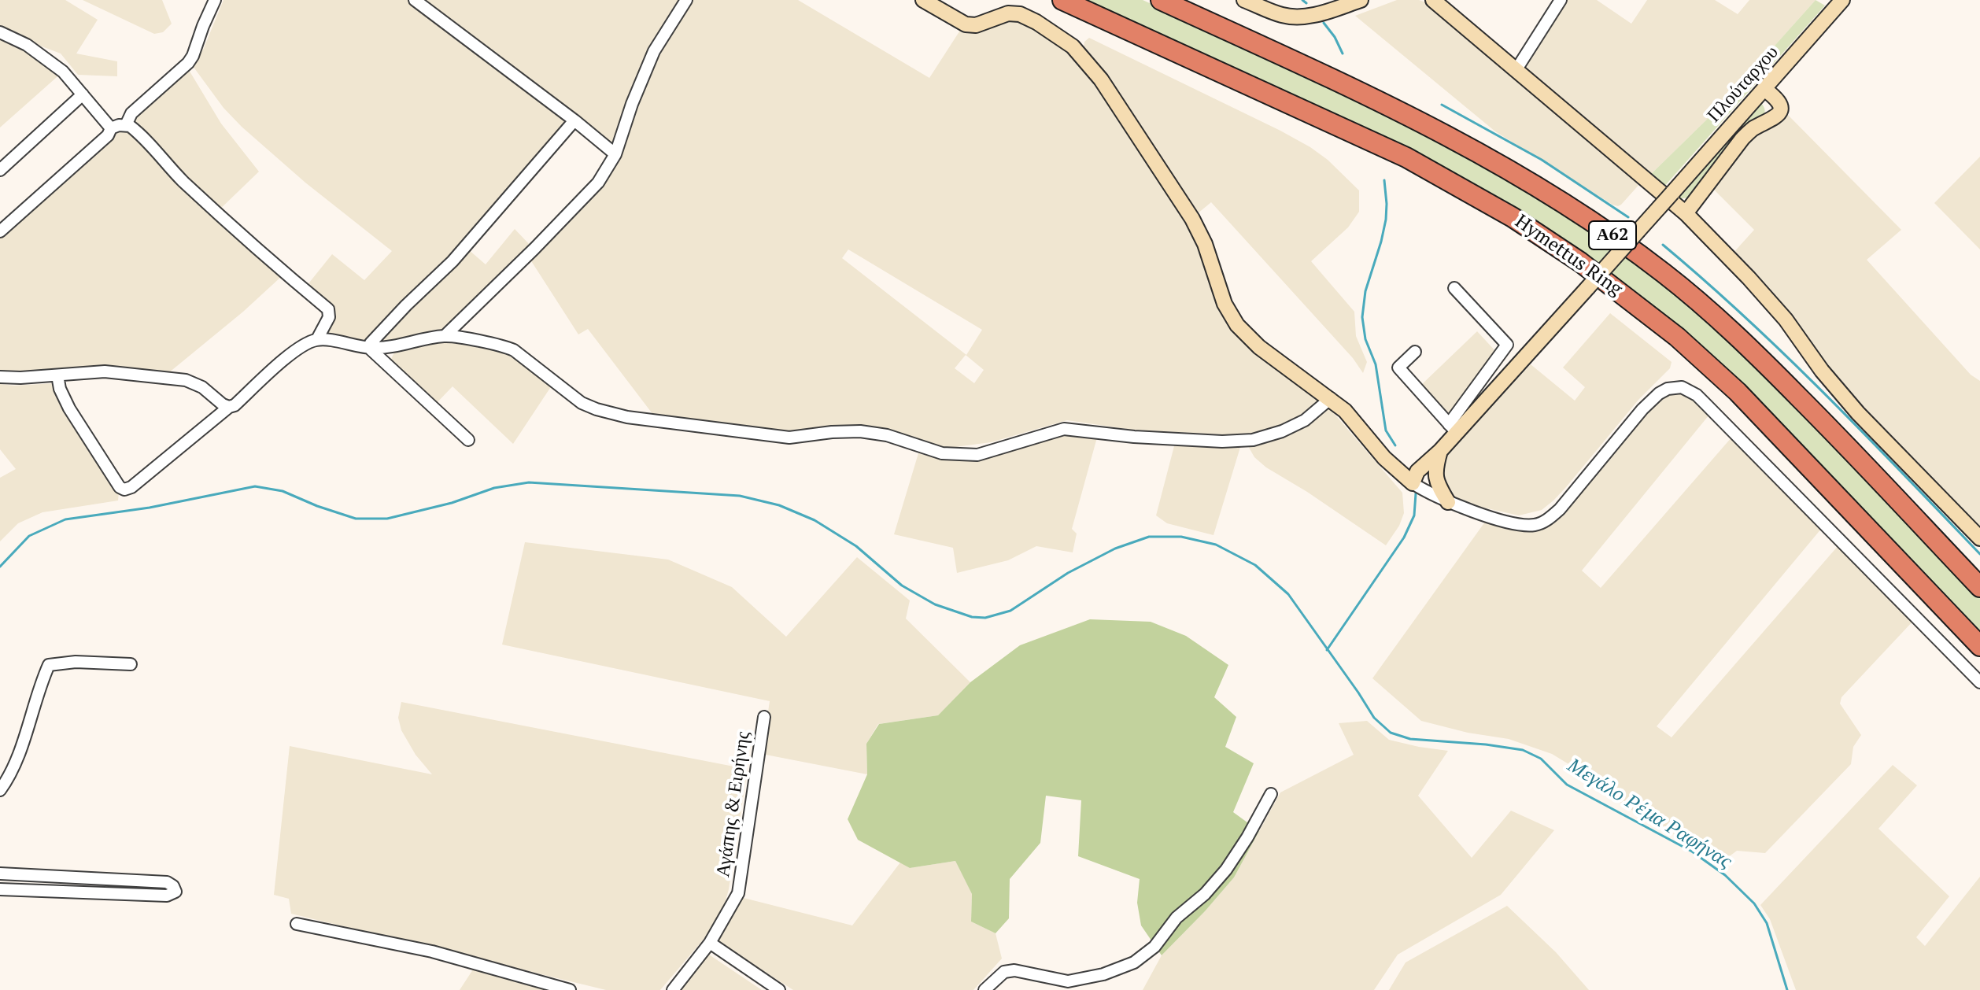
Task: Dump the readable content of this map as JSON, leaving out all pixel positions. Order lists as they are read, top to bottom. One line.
{"streets":{"highway":["Α62","Hymettus Ring"],"street":["Πλούταρχου","Αγάπης & Ειρήνης"]},"water":["Μεγάλο Ρέμα Ραφήνας"]}
